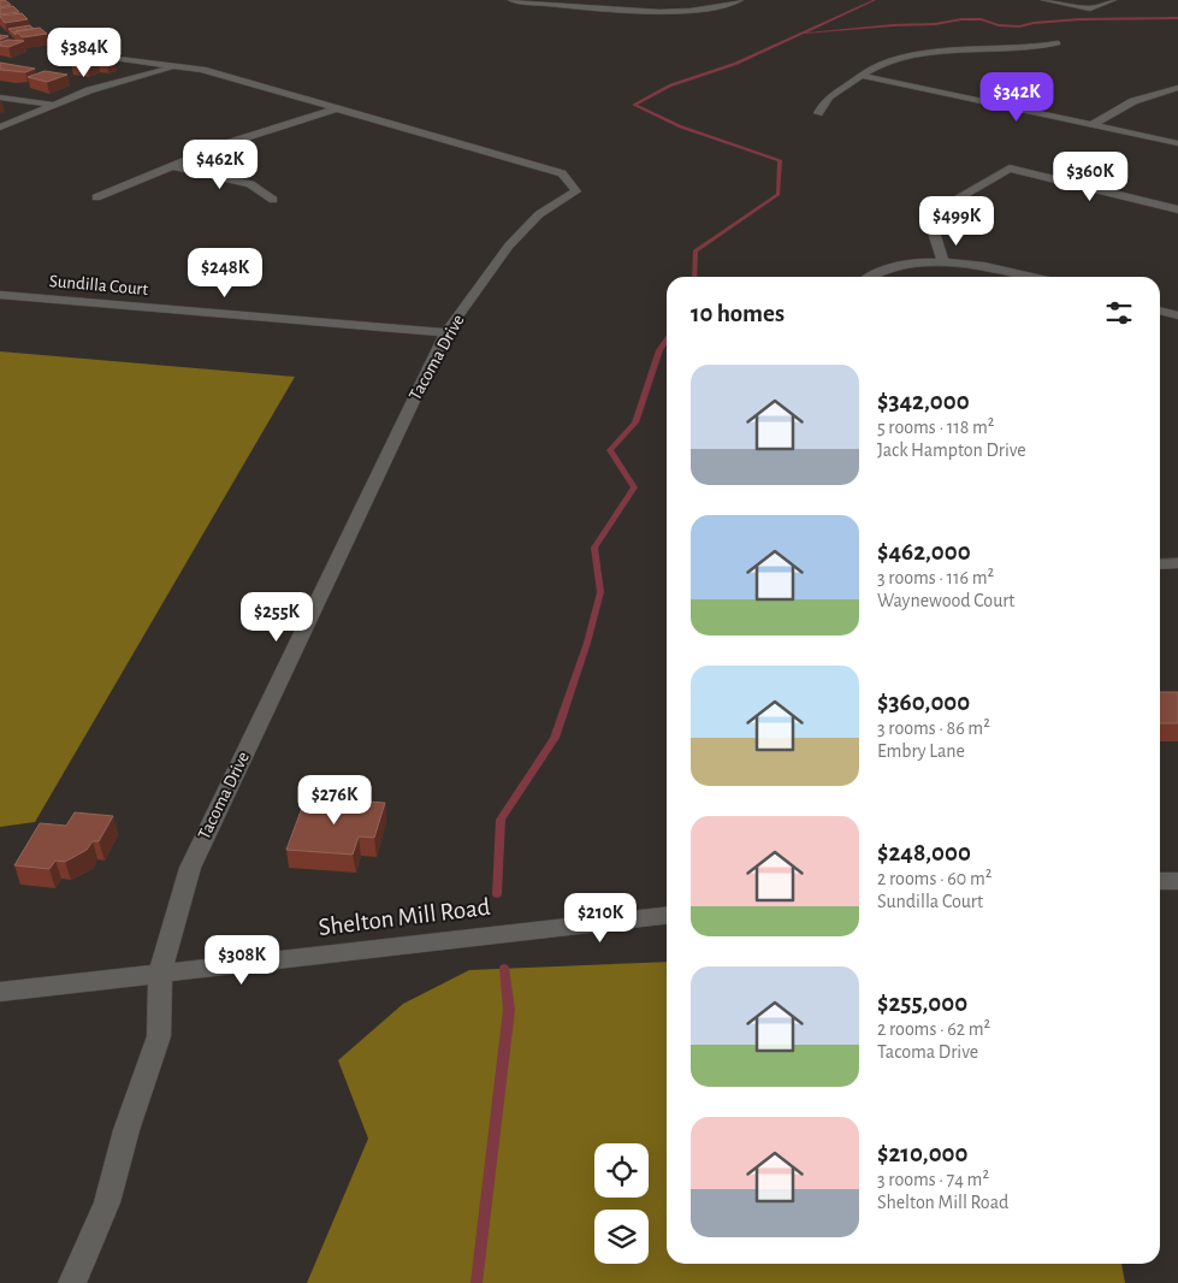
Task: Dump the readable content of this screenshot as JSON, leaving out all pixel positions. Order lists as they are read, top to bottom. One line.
{"streets":{"street":["Sundilla Court","Tacoma Drive","Shelton Mill Road"]},"crossings":[["Sundilla Court","Tacoma Drive"],["Tacoma Drive","Shelton Mill Road"]],"page":{"price":["$384K","$342K","$462K","$360K","$499K","$248K","$255K","$276K","$210K","$308K"],"heading":"10 homes","list":[{"name":"$342,000","note":"5 rooms · 118 m² · Jack Hampton Drive"},{"name":"$462,000","note":"3 rooms · 116 m² · Waynewood Court"},{"name":"$360,000","note":"3 rooms · 86 m² · Embry Lane"},{"name":"$248,000","note":"2 rooms · 60 m² · Sundilla Court"},{"name":"$255,000","note":"2 rooms · 62 m² · Tacoma Drive"},{"name":"$210,000","note":"3 rooms · 74 m² · Shelton Mill Road"}]}}
